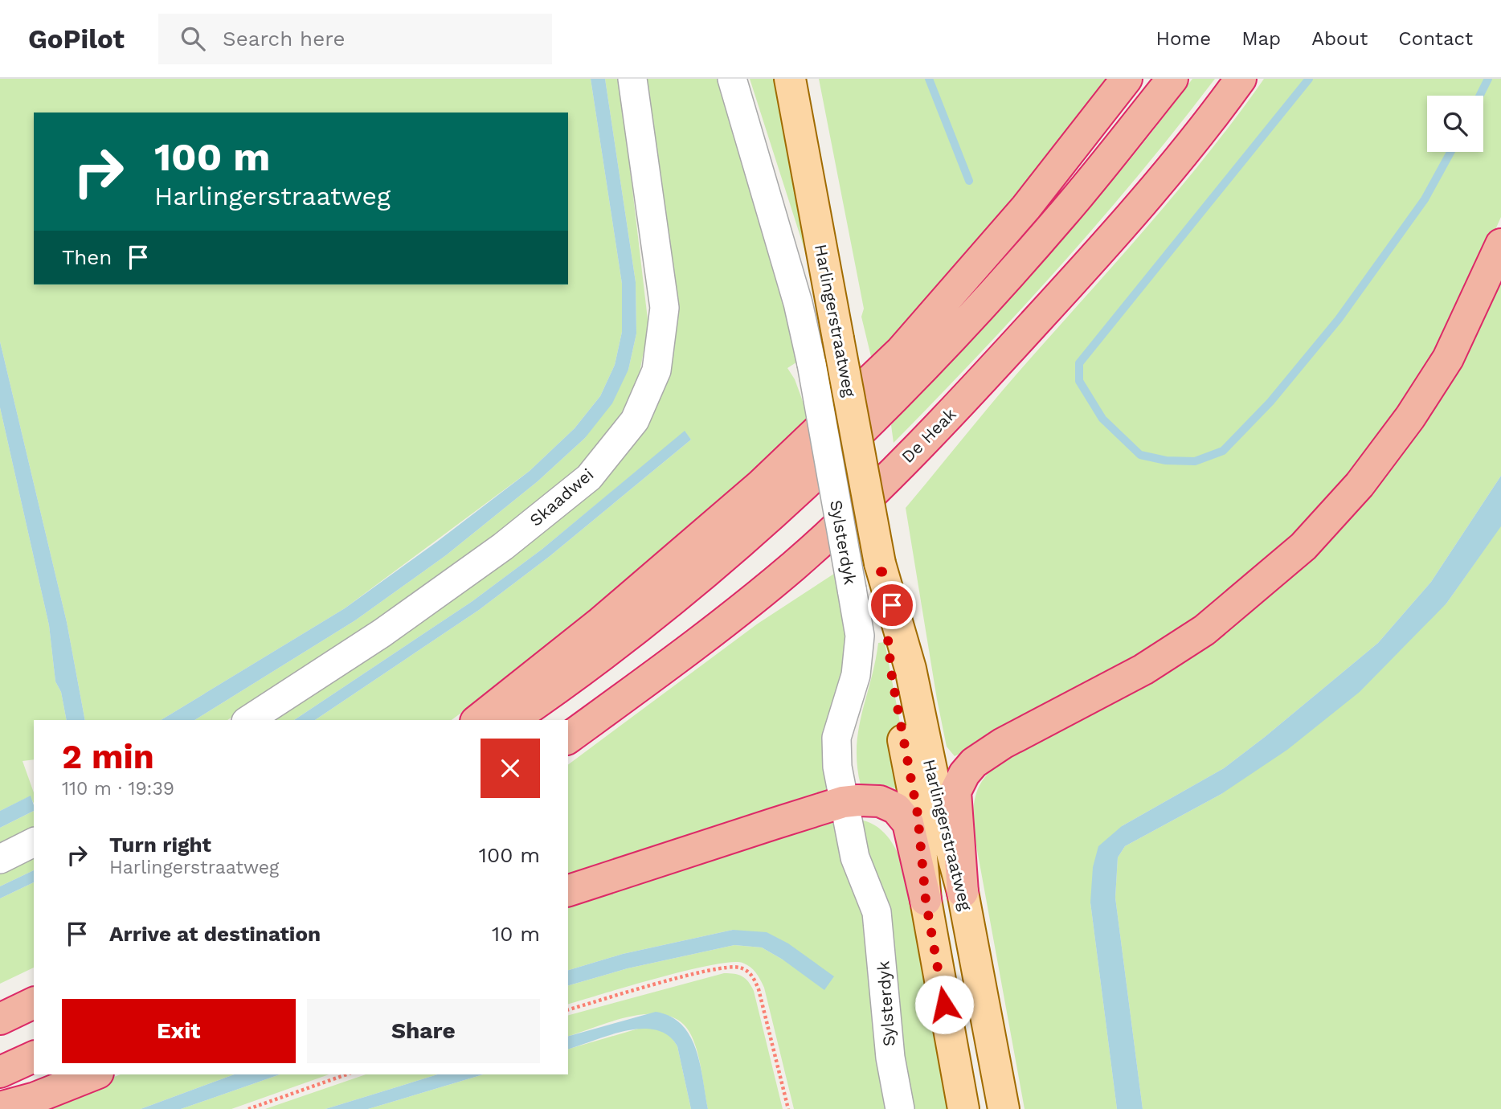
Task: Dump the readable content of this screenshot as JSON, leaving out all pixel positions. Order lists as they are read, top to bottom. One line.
{"streets":{"highway":["De Heak"],"main road":["Harlingerstraatweg"],"street":["Skaadwei","Sylsterdyk"]},"page":{"header":"GoPilot","search":"Search here","nav":["Home","Map","About","Contact"],"turn":["100 m","Harlingerstraatweg"],"then":"Then","heading":["2 min","110 m · 19:39"],"list":[{"name":"Turn right","note":"Harlingerstraatweg","value":"100 m"},{"name":"Arrive at destination","value":"10 m"}],"buttons":["Exit","Share"]}}
